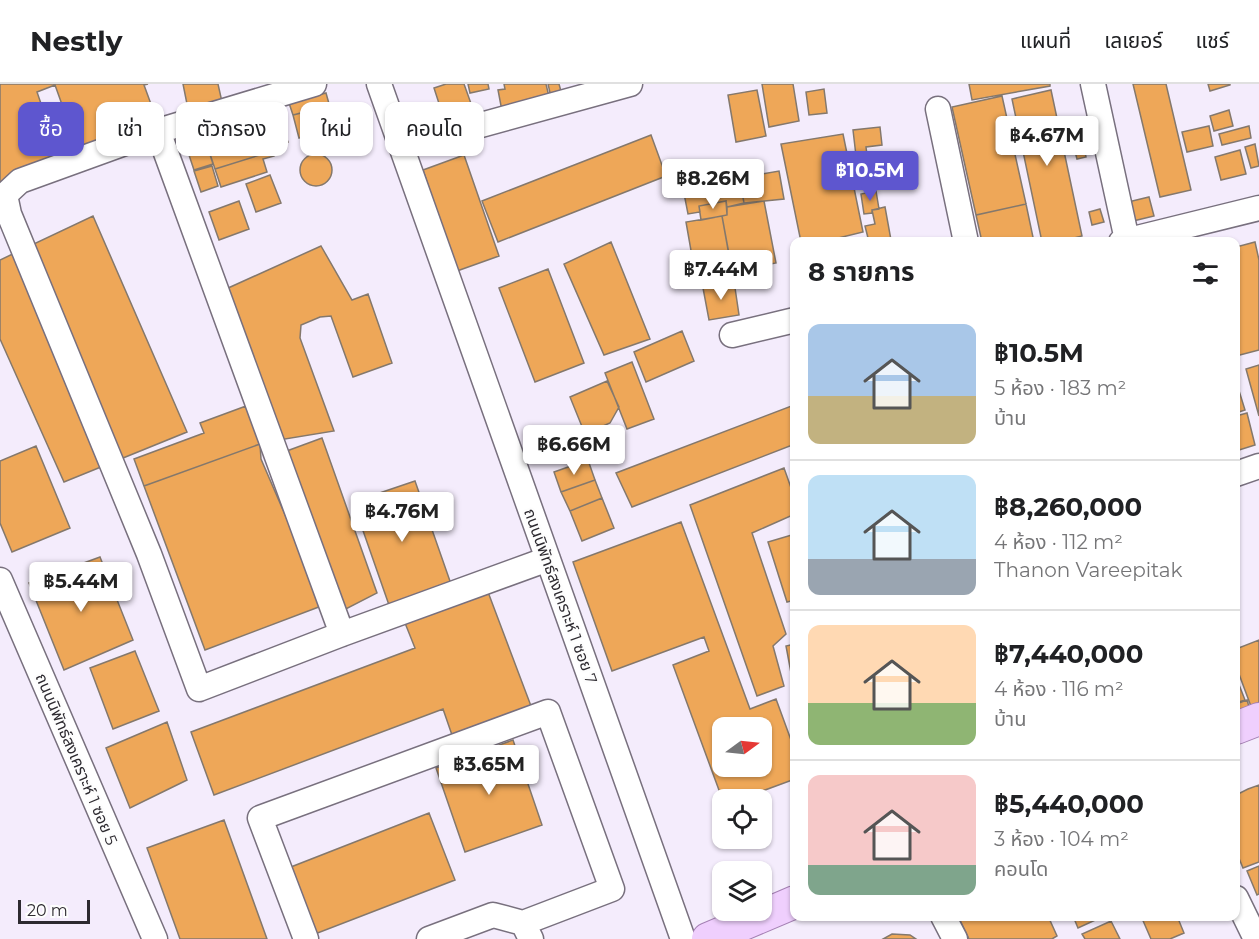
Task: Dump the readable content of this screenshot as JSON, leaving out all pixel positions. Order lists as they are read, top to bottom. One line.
{"streets":{"street":["ถนนนิพัทธ์สงเคราะห์ 1 ซอย 7","ถนนนิพัทธ์สงเคราะห์ 1 ซอย 5"]},"scale_bar":"20 m","north":"right","page":{"header":"Nestly","nav":["แผนที่","เลเยอร์","แชร์"],"chip":["ซื้อ","เช่า","ตัวกรอง","ใหม่","คอนโด"],"price":["฿4.67M","฿10.5M","฿8.26M","฿7.44M","฿6.66M","฿4.76M","฿5.44M","฿3.65M"],"heading":"8 รายการ","list":[{"name":"฿10.5M","note":"5 ห้อง · 183 m² · บ้าน"},{"name":"฿8,260,000","note":"4 ห้อง · 112 m² · Thanon Vareepitak"},{"name":"฿7,440,000","note":"4 ห้อง · 116 m² · บ้าน"},{"name":"฿5,440,000","note":"3 ห้อง · 104 m² · คอนโด"}],"scale":"20 m"}}
